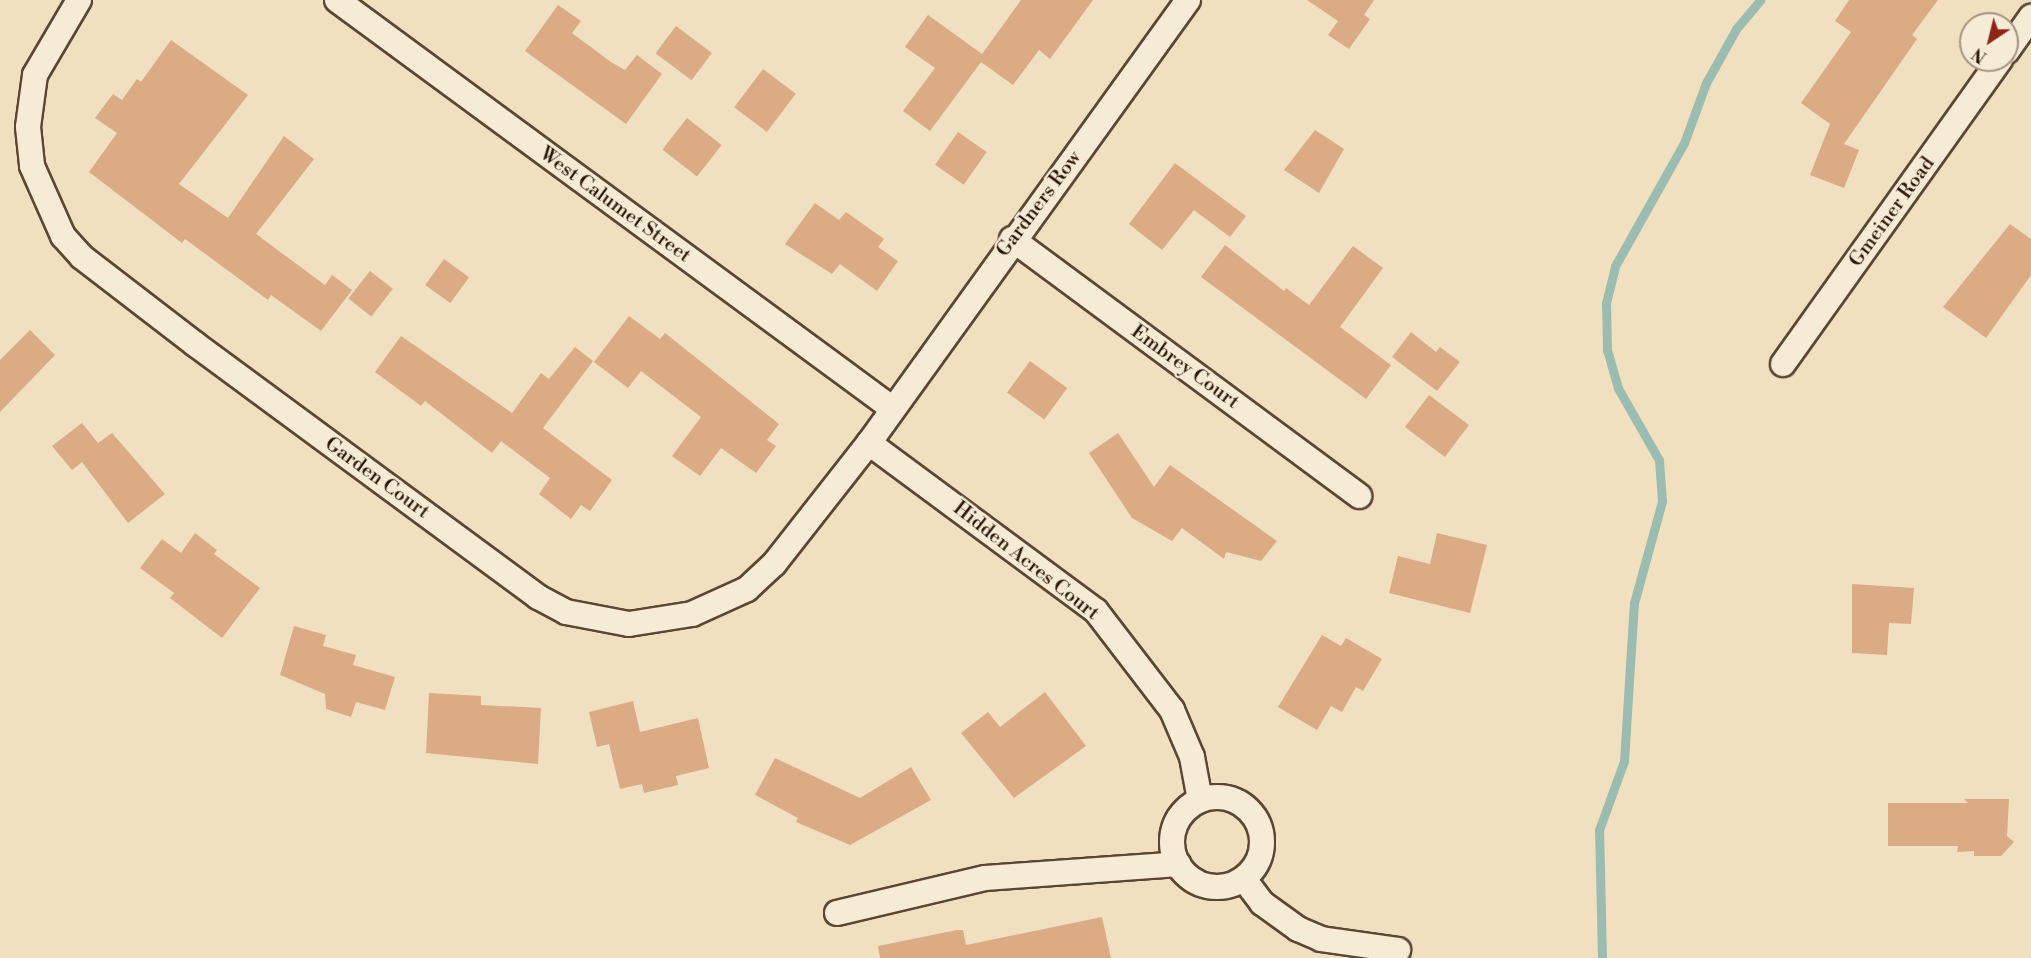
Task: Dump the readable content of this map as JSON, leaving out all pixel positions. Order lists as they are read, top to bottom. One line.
{"streets":{"street":["Gardners Row","West Calumet Street","Gmeiner Road","Embrey Court","Garden Court","Hidden Acres Court"]},"crossings":[["Gardners Row","West Calumet Street"],["Gardners Row","Embrey Court"],["Gardners Row","Garden Court"],["West Calumet Street","Garden Court"],["Garden Court","Hidden Acres Court"]],"north":"bottom left"}
